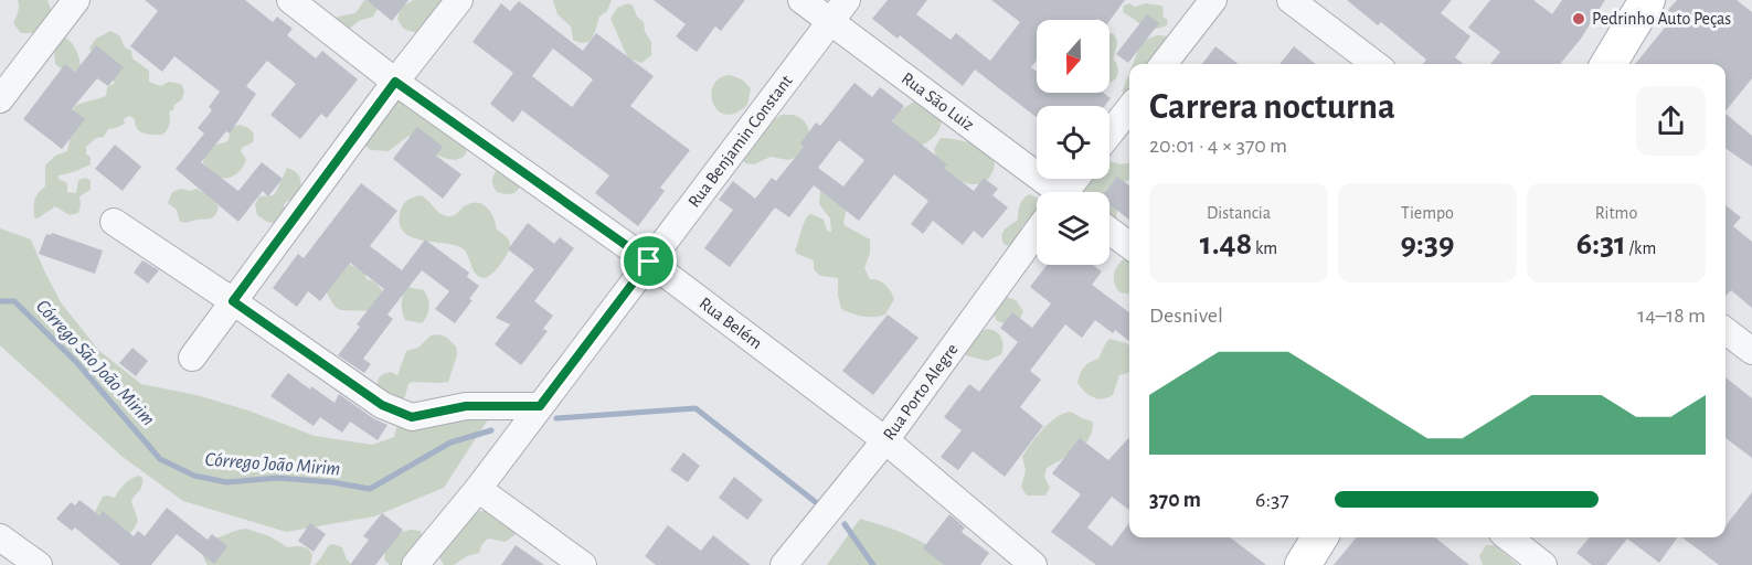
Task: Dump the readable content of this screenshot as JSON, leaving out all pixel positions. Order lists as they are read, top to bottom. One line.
{"streets":{"street":["Rua São Luiz","Rua Benjamin Constant","Rua Belém","Rua Porto Alegre"]},"crossings":[["Rua São Luiz","Rua Benjamin Constant"],["Rua Benjamin Constant","Rua Belém"],["Rua Belém","Rua Porto Alegre"]],"water":["Córrego São João Mirim","Córrego João Mirim"],"places":["Pedrinho Auto Peças"],"north":"bottom","page":{"heading":["Carrera nocturna","20:01 · 4 × 370 m"],"stats":[["Distancia","1.48 km"],["Tiempo","9:39"],["Ritmo","6:31 /km"]],"chart":["Desnivel","14–18 m"],"list":[{"name":"370 m","note":"6:37"}]}}
